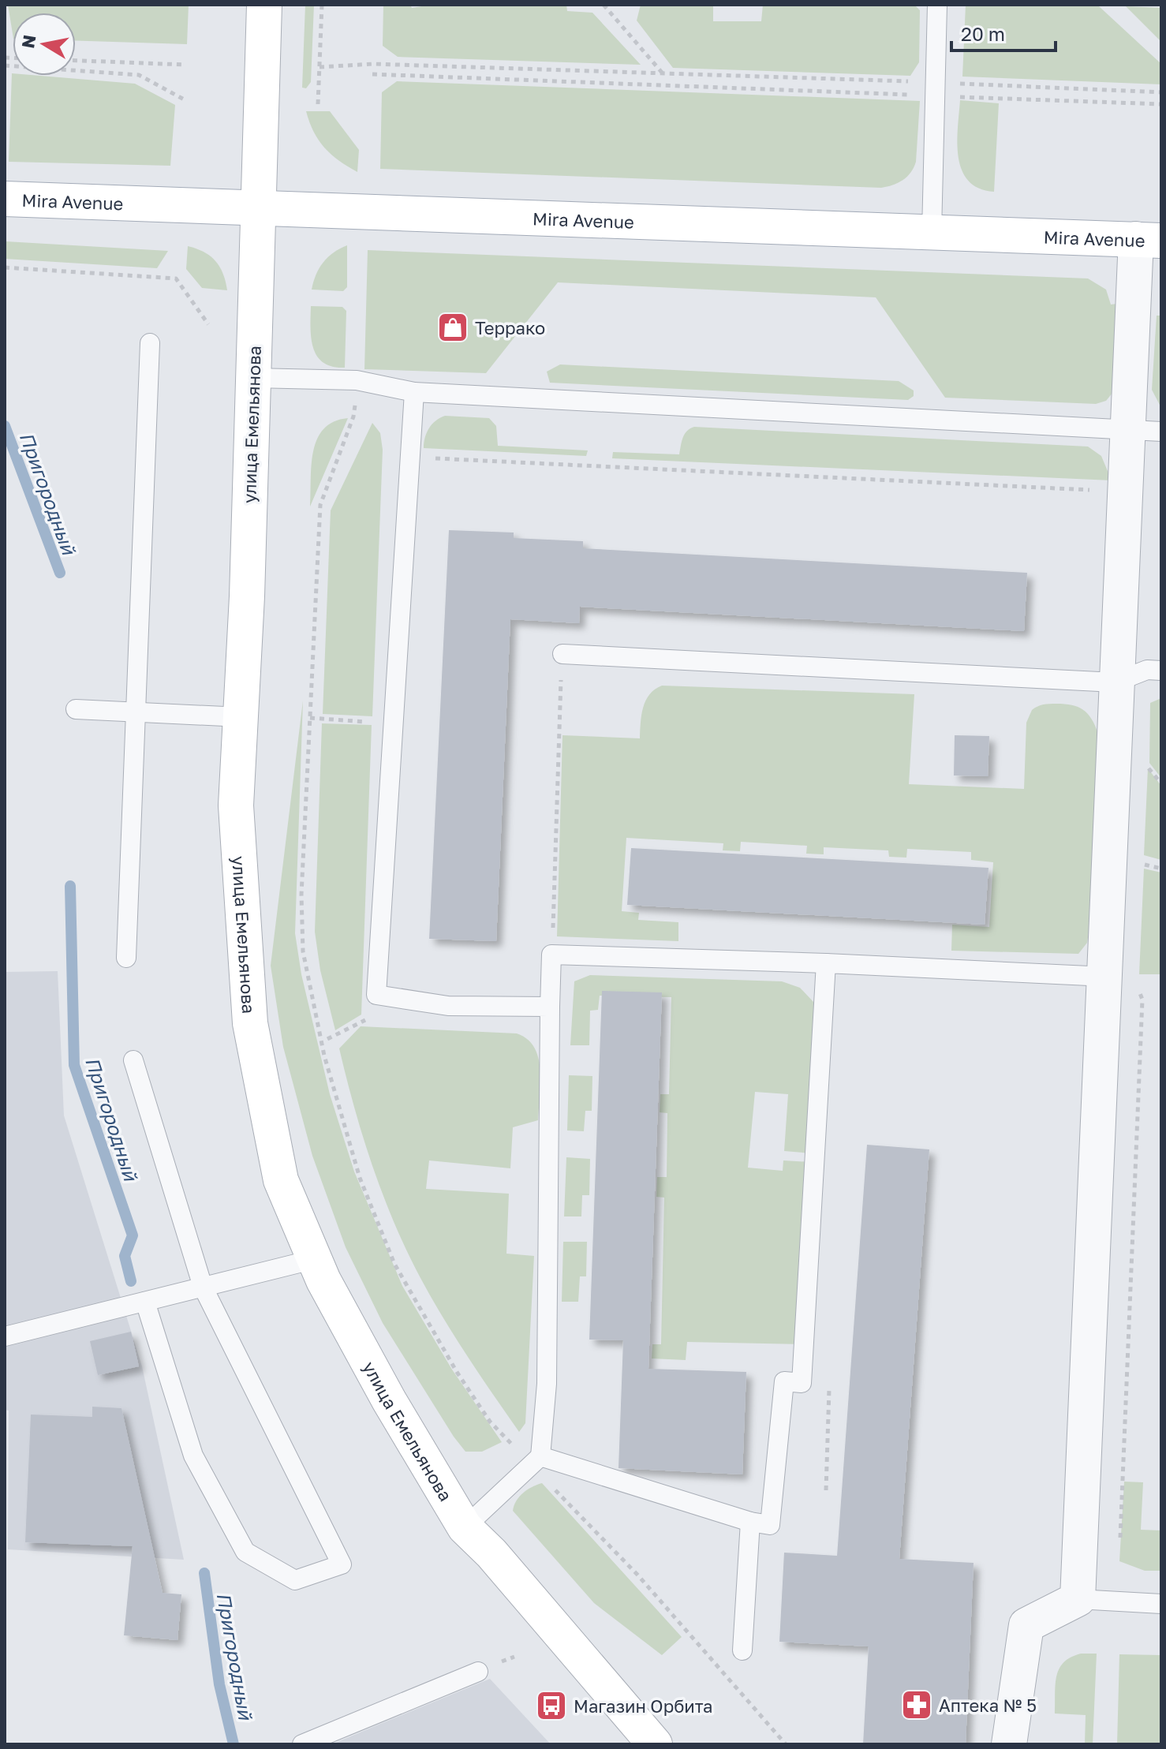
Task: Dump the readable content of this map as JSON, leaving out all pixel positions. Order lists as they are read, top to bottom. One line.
{"streets":{"main road":["Mira Avenue","улица Емельянова"]},"crossings":[["Mira Avenue","улица Емельянова"]],"water":["Пригородный"],"places":{"shop":["Террако"],"pharmacy":["Аптека № 5"],"bus stop":["Магазин Орбита"]},"scale_bar":"20 m","north":"left"}
